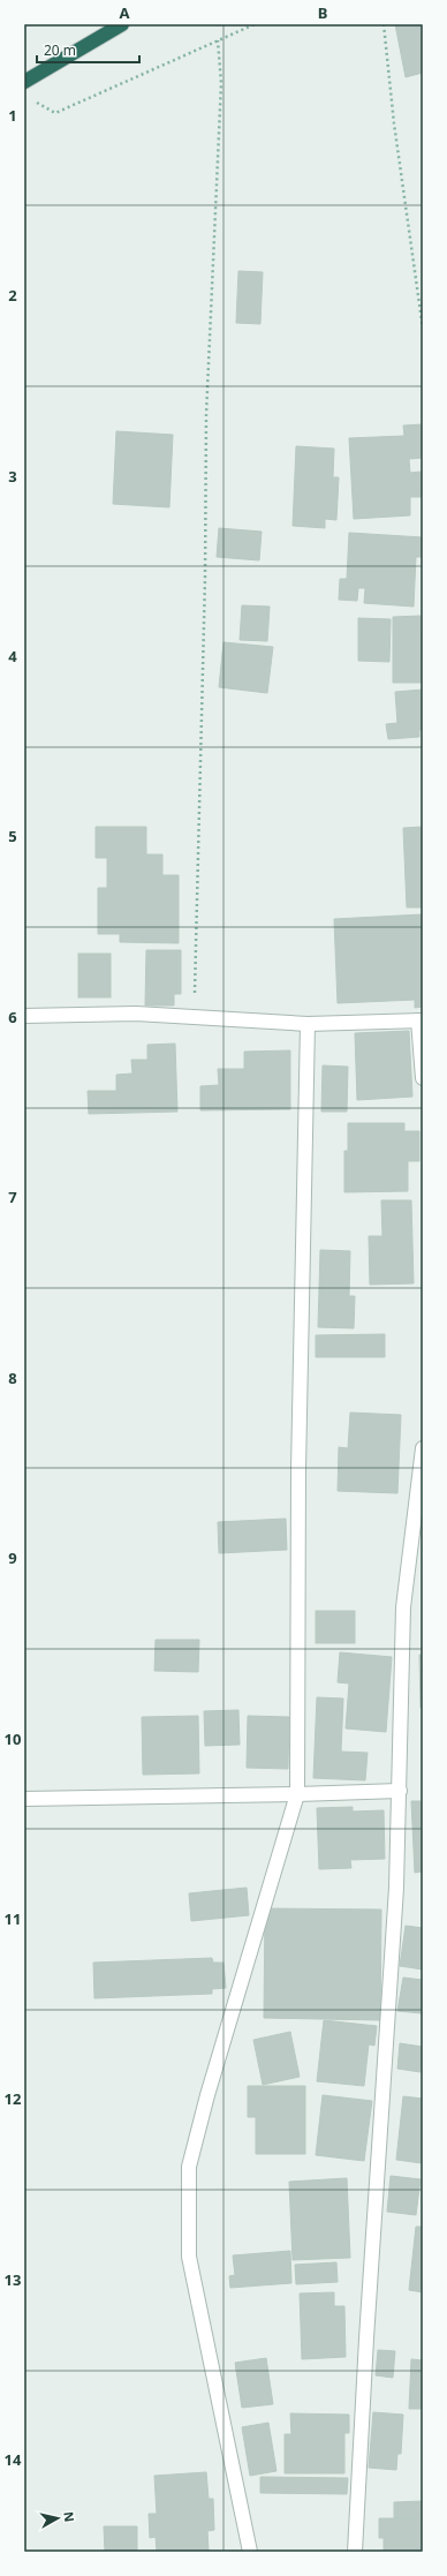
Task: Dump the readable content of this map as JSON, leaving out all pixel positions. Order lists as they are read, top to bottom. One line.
{"scale_bar":"20 m","north":"right","grid":{"columns":["A","B"],"rows":["1","2","3","4","5","6","7","8","9","10","11","12","13","14"]}}
